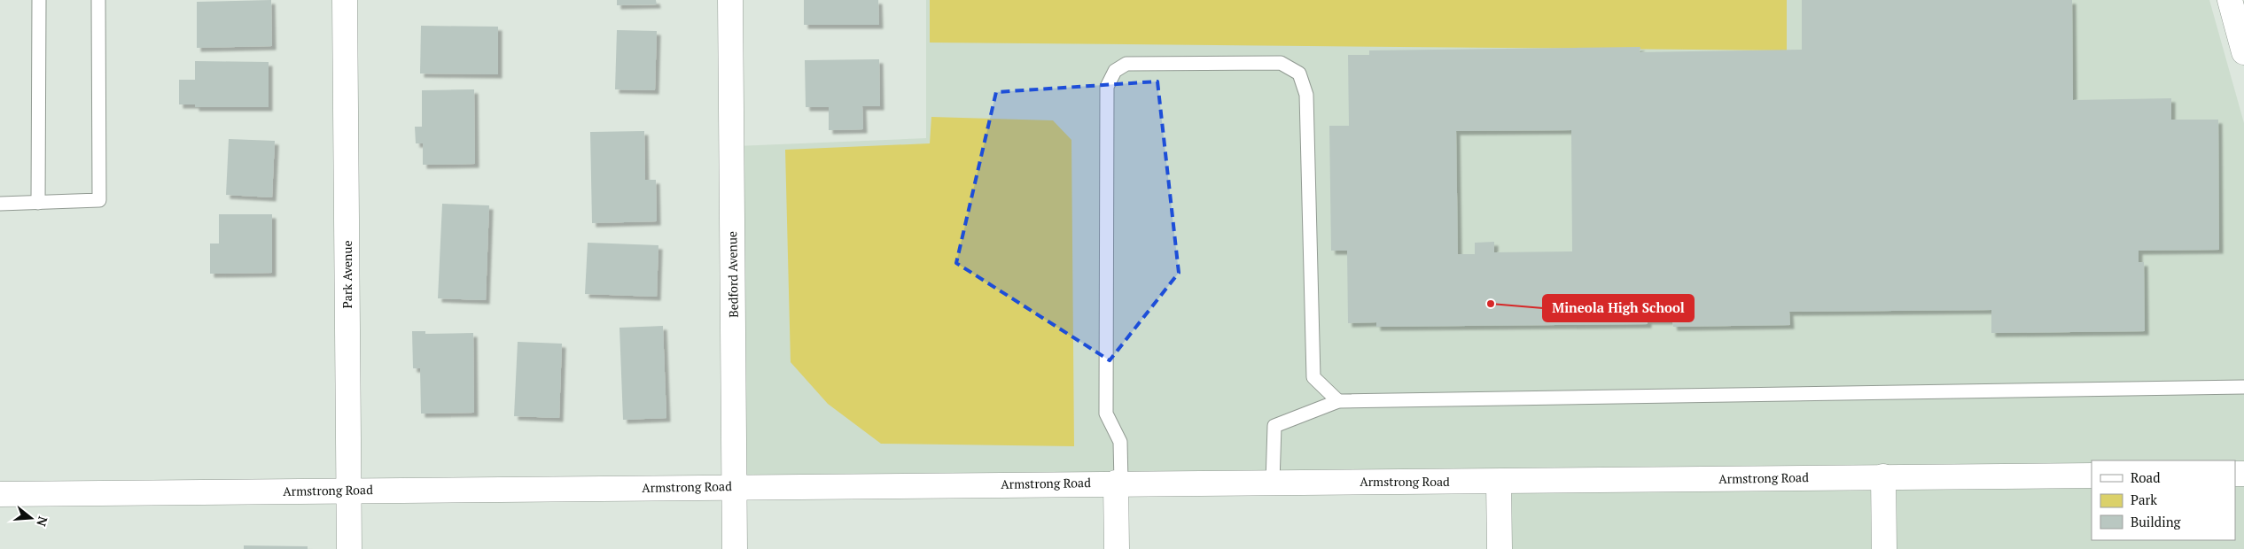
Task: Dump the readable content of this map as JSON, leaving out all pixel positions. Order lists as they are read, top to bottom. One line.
{"streets":{"street":["Park Avenue","Bedford Avenue","Armstrong Road"]},"crossings":[["Park Avenue","Armstrong Road"],["Bedford Avenue","Armstrong Road"]],"places":["Mineola High School"],"legend":["Road","Park","Building"],"north":"right"}
